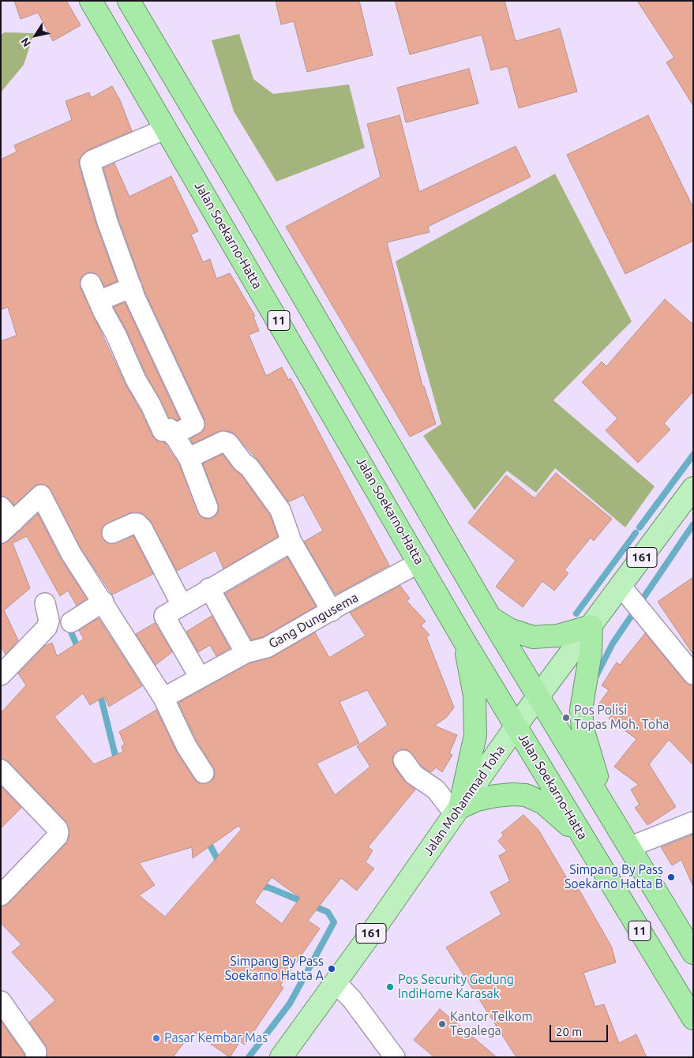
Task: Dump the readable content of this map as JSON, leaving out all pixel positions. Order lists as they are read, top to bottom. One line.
{"streets":{"highway":["Jalan Soekarno-Hatta","11"],"main road":["161","Jalan Mohammad Toha"],"street":["Gang Dungusema"]},"crossings":[["Jalan Soekarno-Hatta","Gang Dungusema"],["Jalan Soekarno-Hatta","Jalan Mohammad Toha"],["11","Jalan Mohammad Toha"]],"places":["Pos Polisi Topas Moh. Toha","Simpang By Pass Soekarno Hatta B","Simpang By Pass Soekarno Hatta A","Pos Security Gedung IndiHome Karasak","Kantor Telkom Tegalega","Pasar Kembar Mas"],"scale_bar":"20 m","north":"bottom left"}
